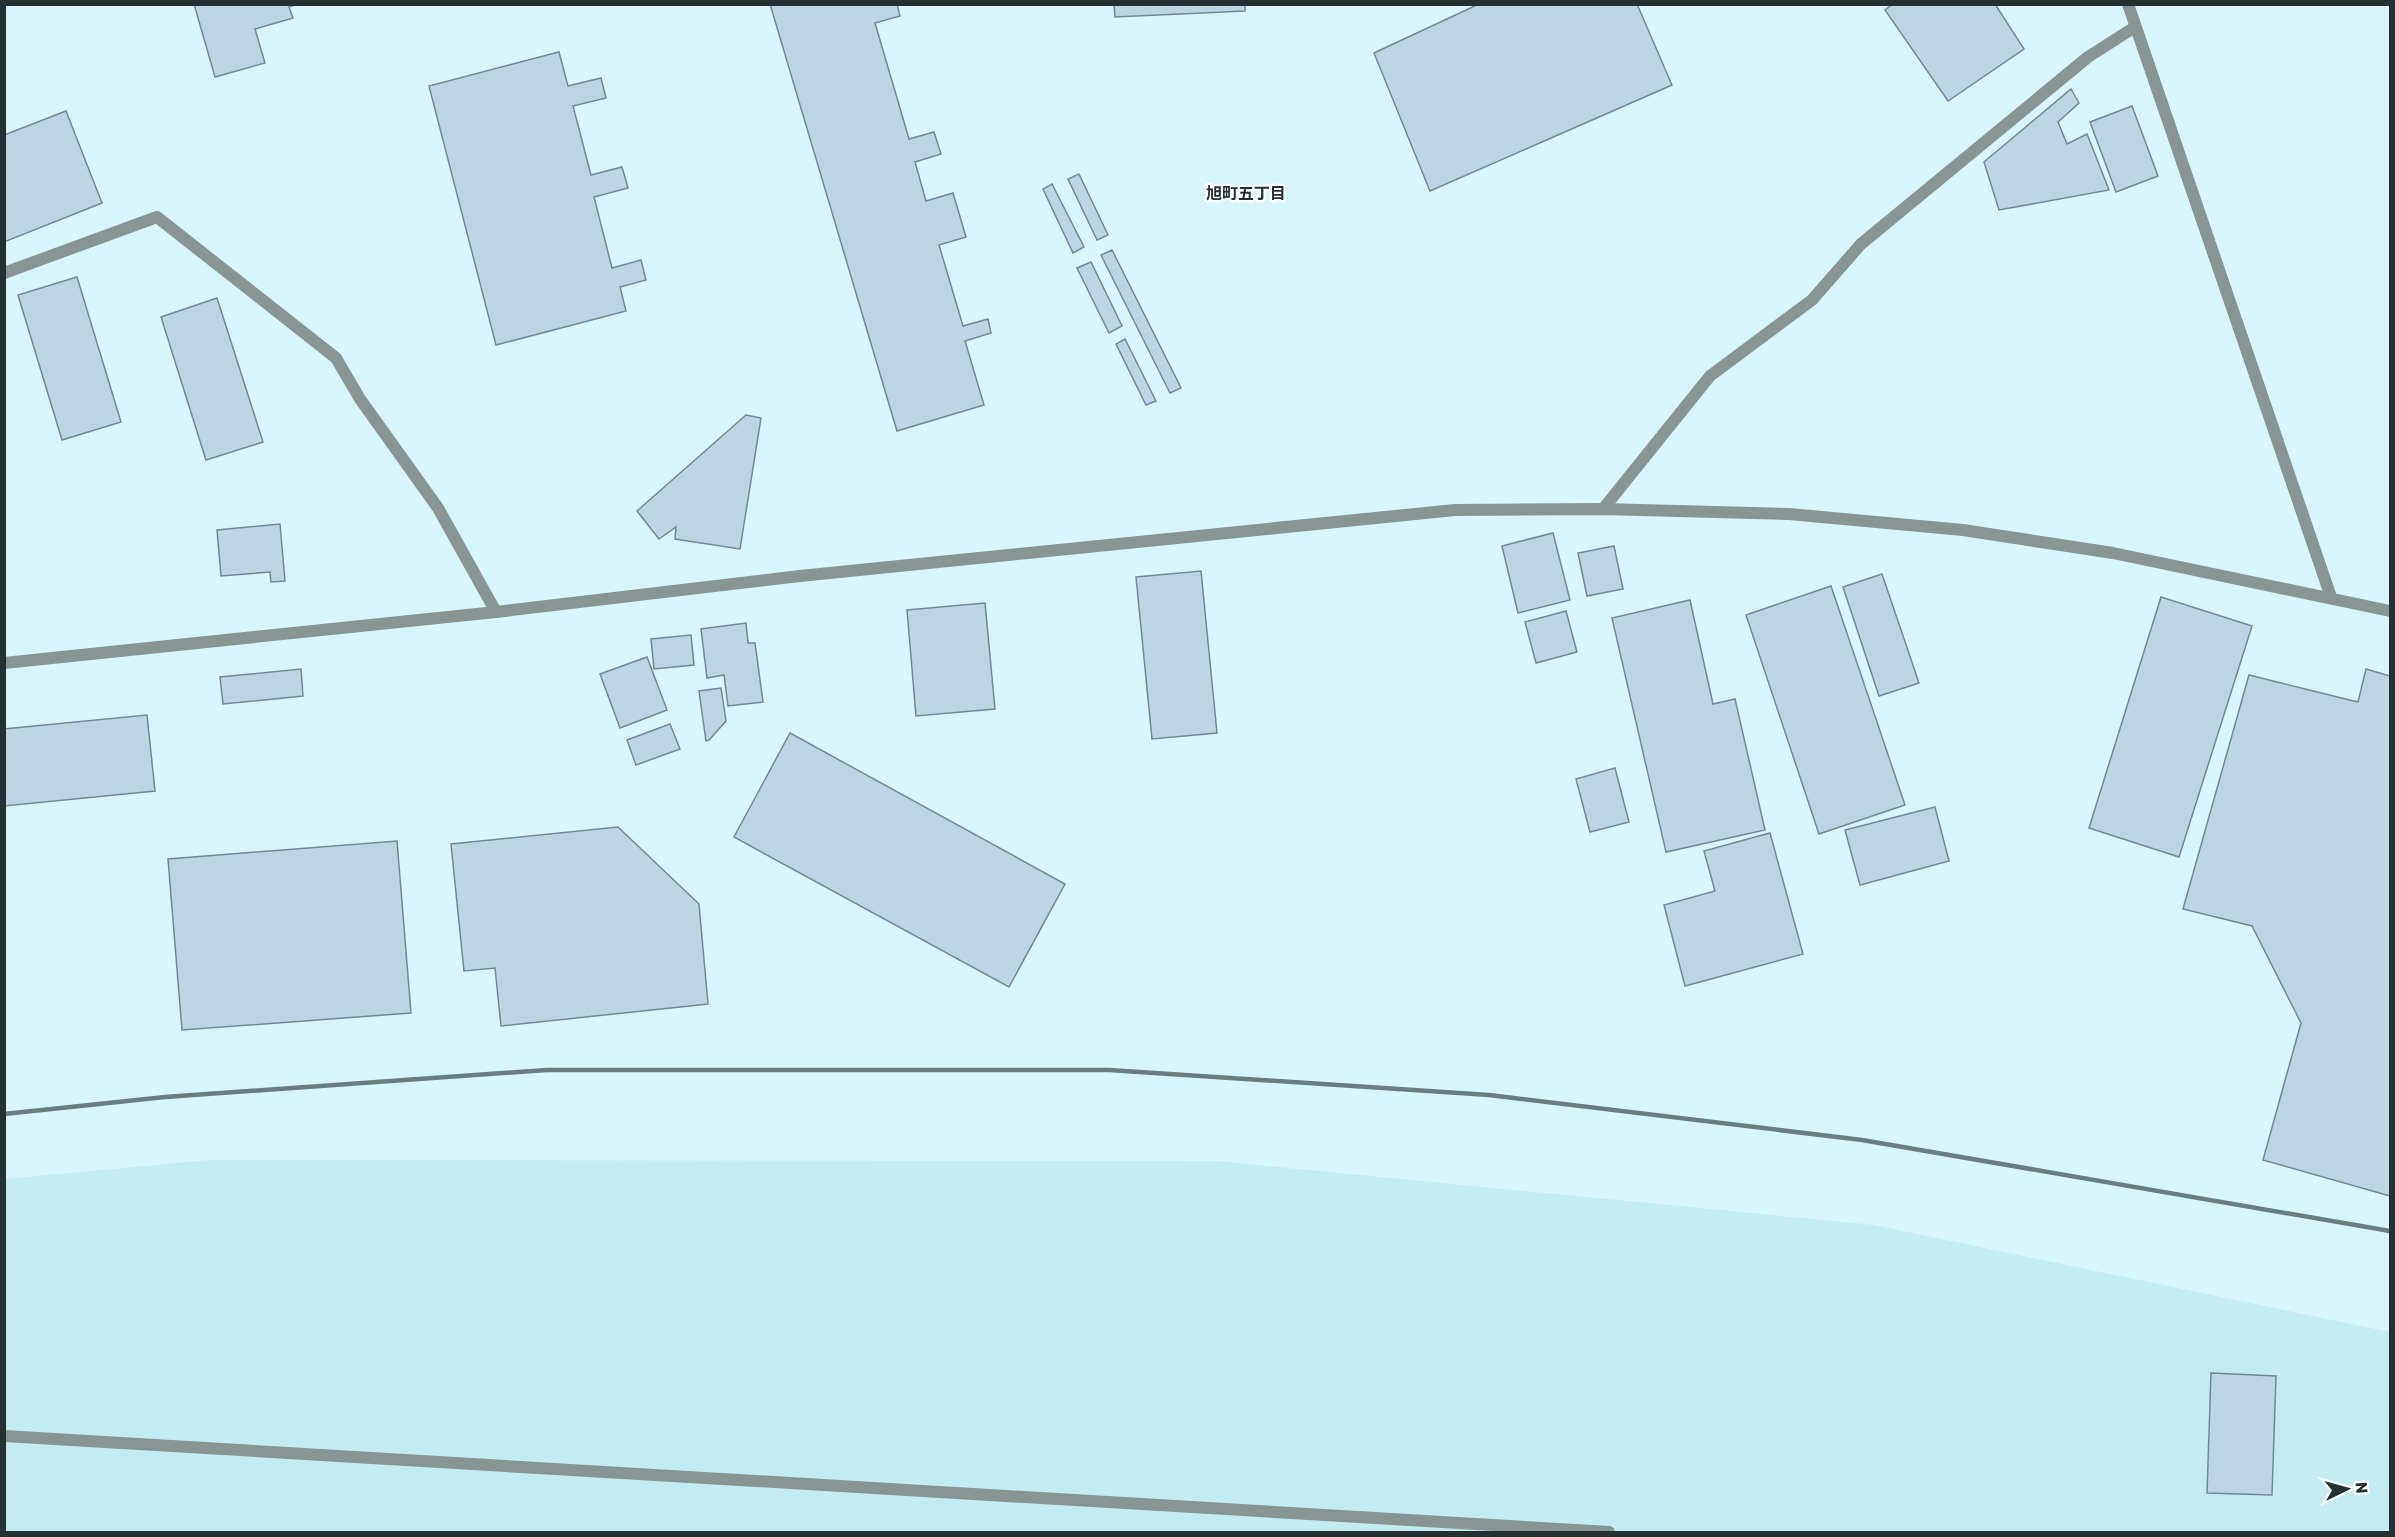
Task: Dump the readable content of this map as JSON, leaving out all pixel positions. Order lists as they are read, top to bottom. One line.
{"districts":["旭町五丁目"],"north":"right"}
